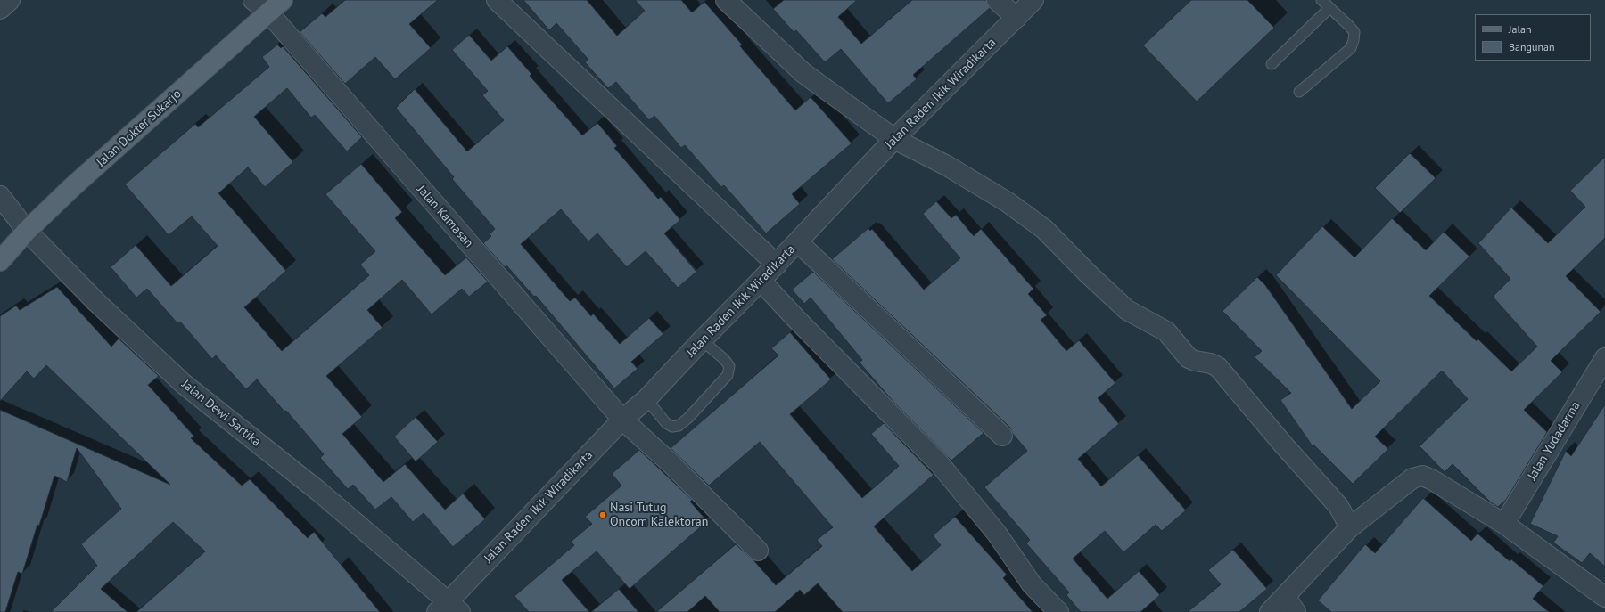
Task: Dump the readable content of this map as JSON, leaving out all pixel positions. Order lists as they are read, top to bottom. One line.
{"streets":{"main road":["Jalan Dokter Sukarjo"],"street":["Jalan Raden Ikik Wiradikarta","Jalan Kamasan","Jalan Dewi Sartika","Jalan Yudadarma"]},"crossings":[["Jalan Raden Ikik Wiradikarta","Jalan Kamasan"],["Jalan Raden Ikik Wiradikarta","Jalan Dewi Sartika"],["Jalan Dokter Sukarjo","Jalan Kamasan"],["Jalan Dokter Sukarjo","Jalan Dewi Sartika"]],"places":["Nasi Tutug Oncom Kalektoran"],"legend":["Jalan","Bangunan"]}
